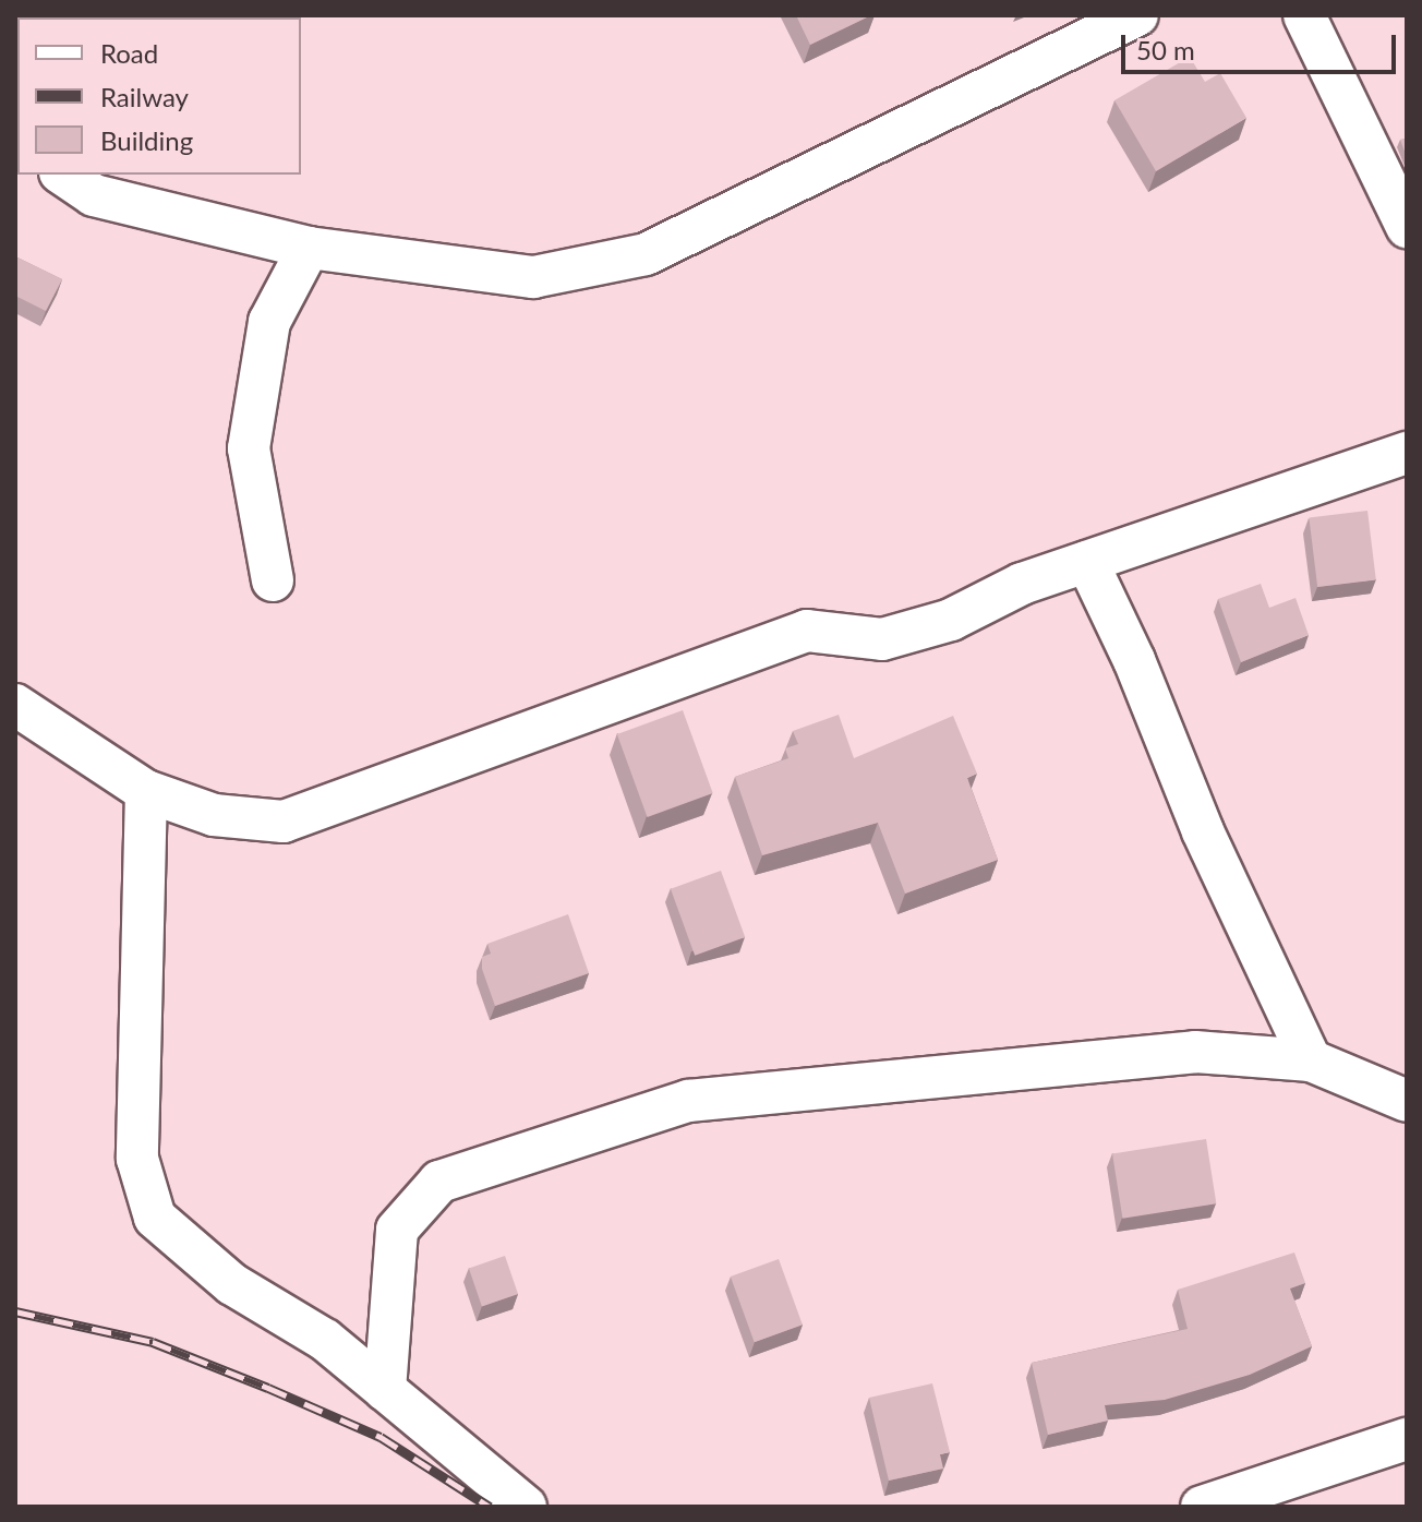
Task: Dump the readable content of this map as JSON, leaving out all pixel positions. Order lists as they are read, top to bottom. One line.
{"legend":["Road","Railway","Building"],"scale_bar":"50 m"}
